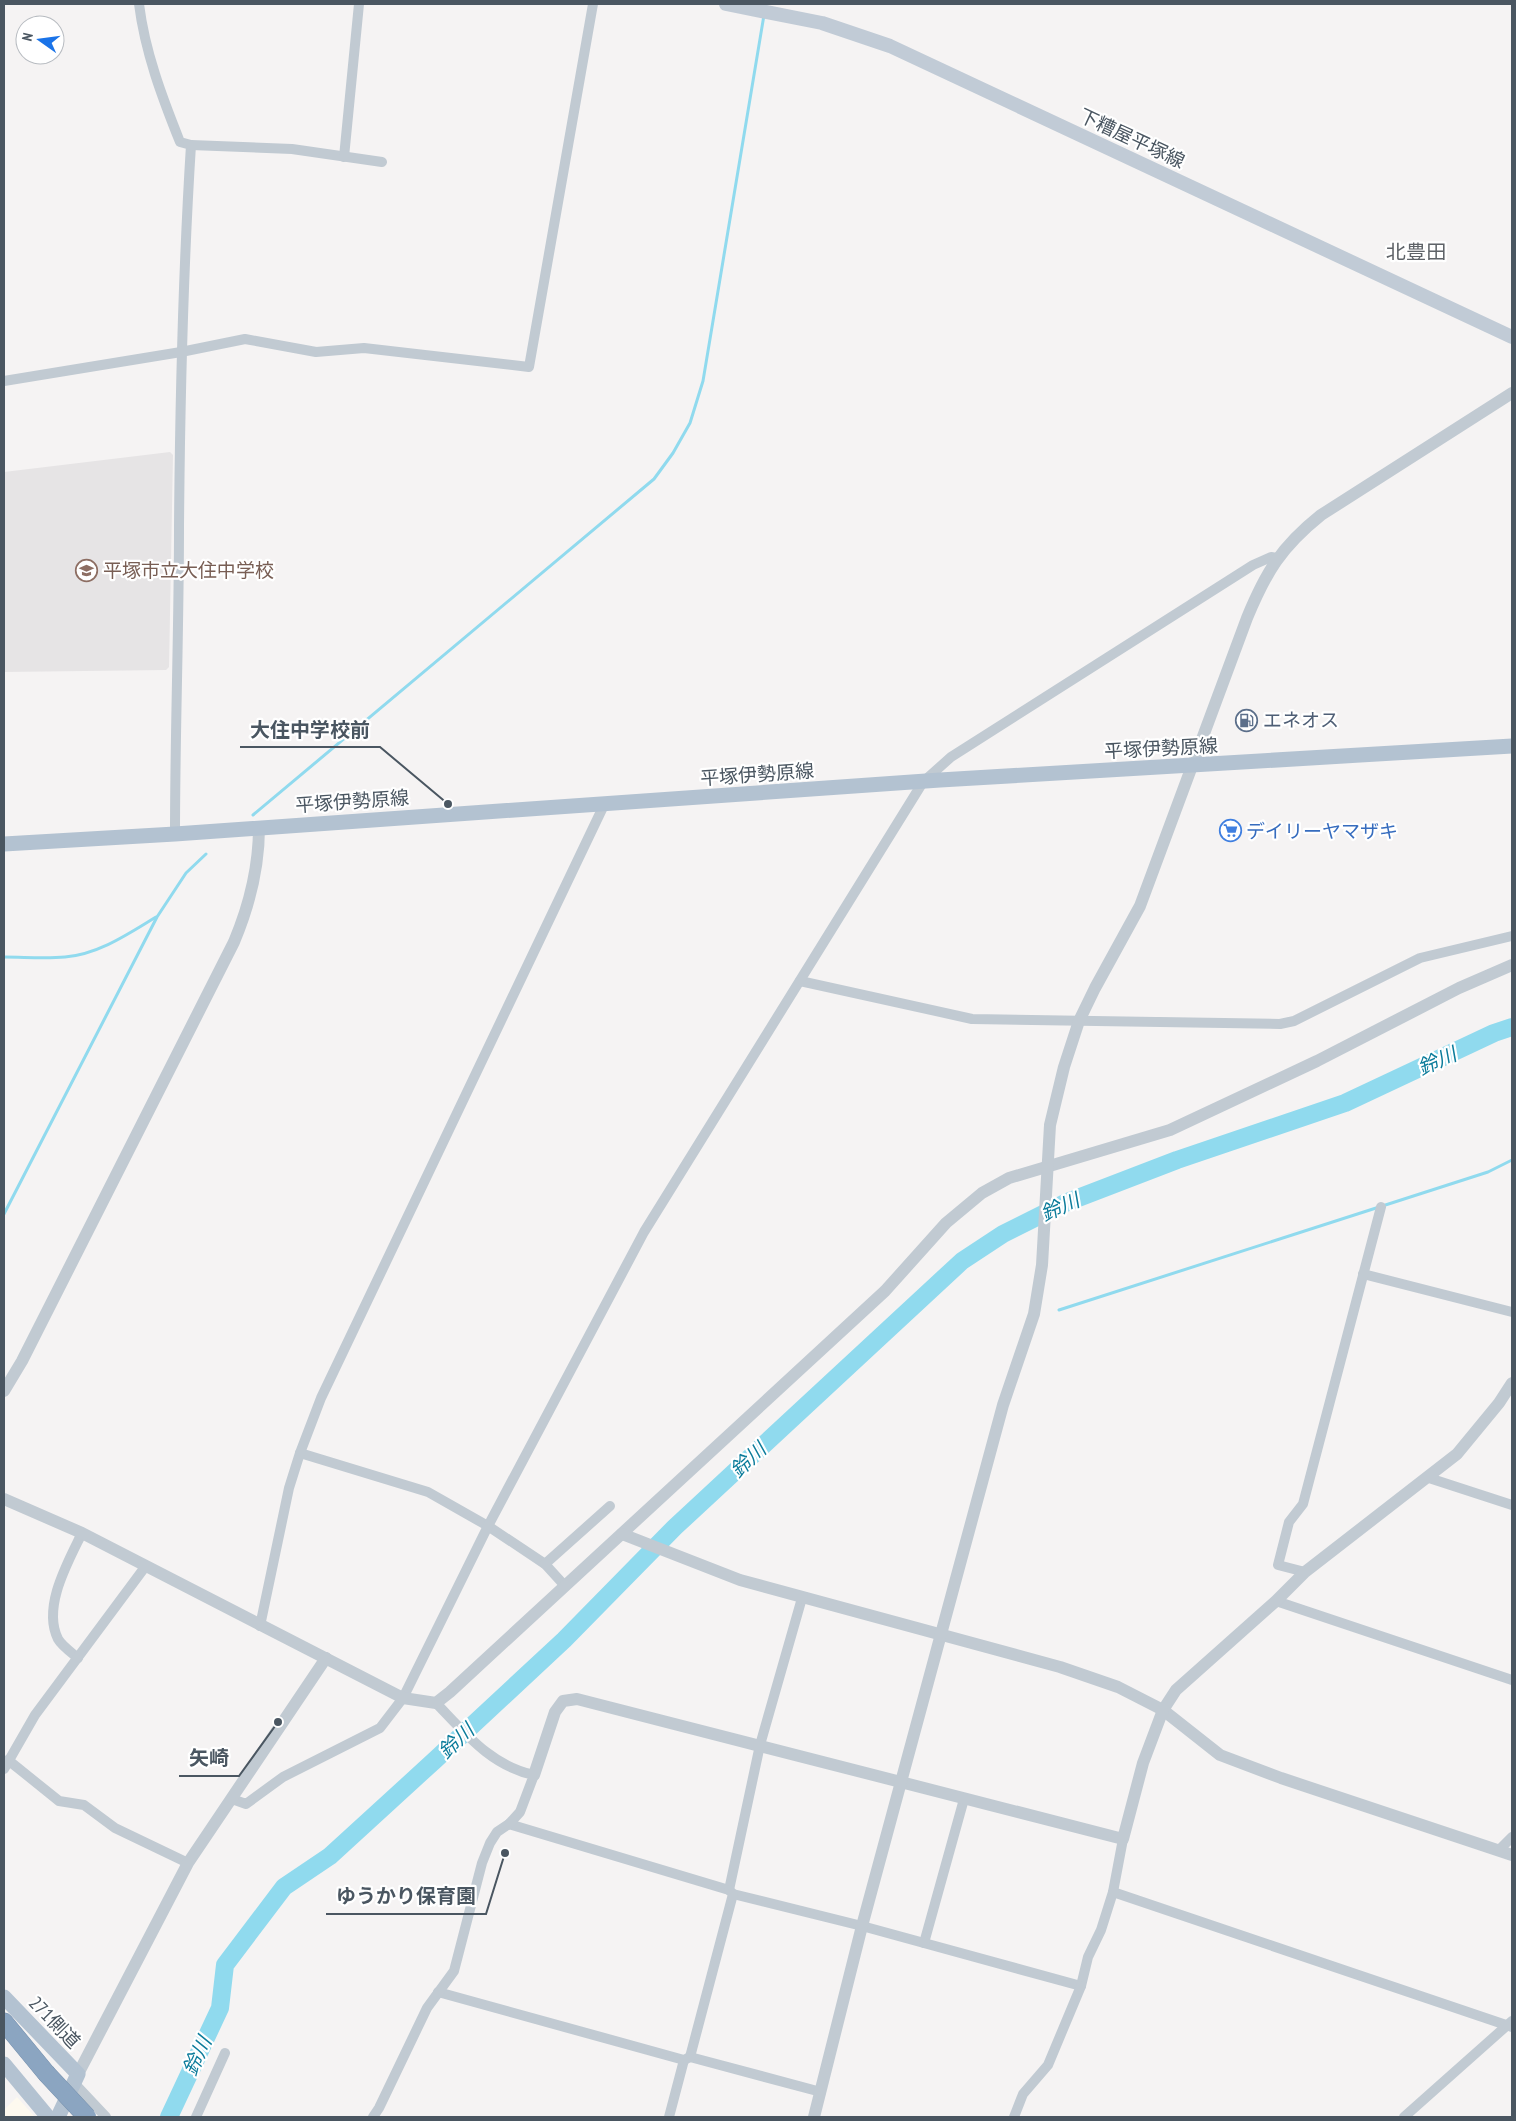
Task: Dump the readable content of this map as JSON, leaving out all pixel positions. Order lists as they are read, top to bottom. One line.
{"streets":{"main road":["下糟屋平塚線","平塚伊勢原線","271側道"]},"districts":["北豊田"],"water":["鈴川"],"places":{"school or university":["平塚市立大住中学校"],"fuel station":["エネオス"],"other":["大住中学校前","矢崎","ゆうかり保育園"],"supermarket":["デイリーヤマザキ"]},"north":"left"}
